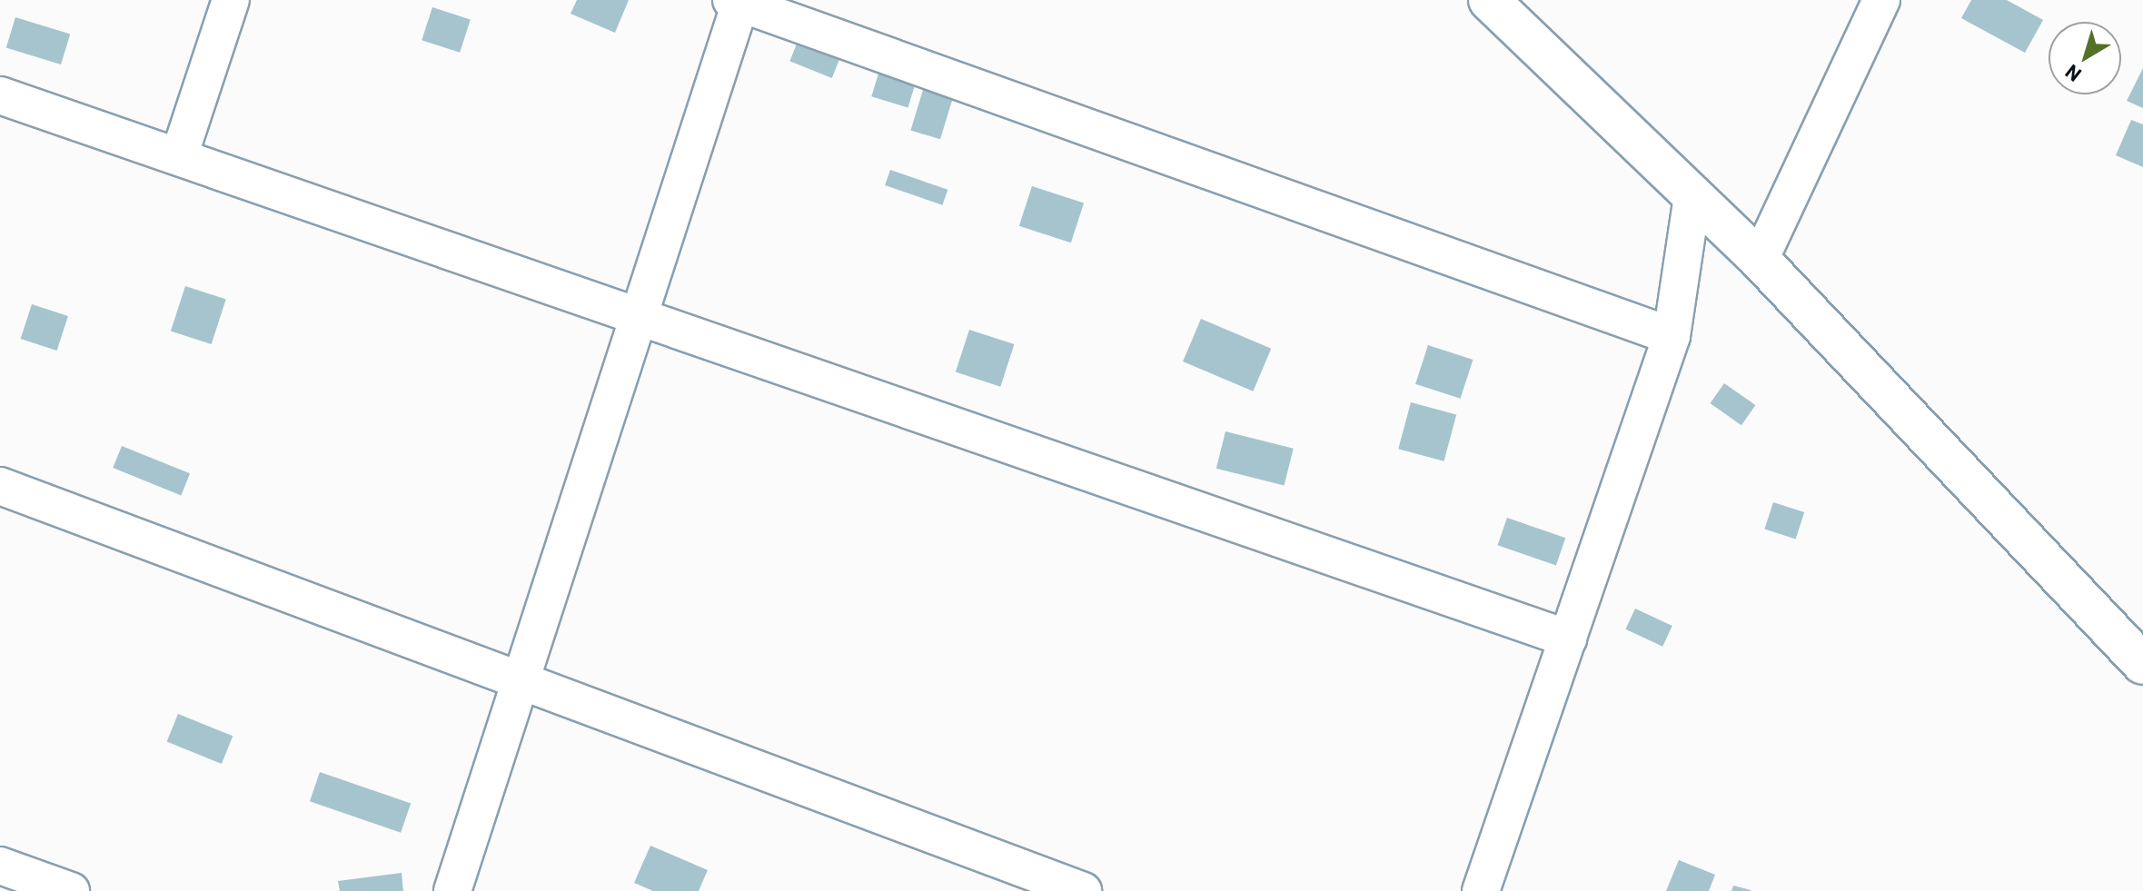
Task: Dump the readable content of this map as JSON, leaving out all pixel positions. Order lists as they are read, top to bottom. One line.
{"north":"bottom left"}
